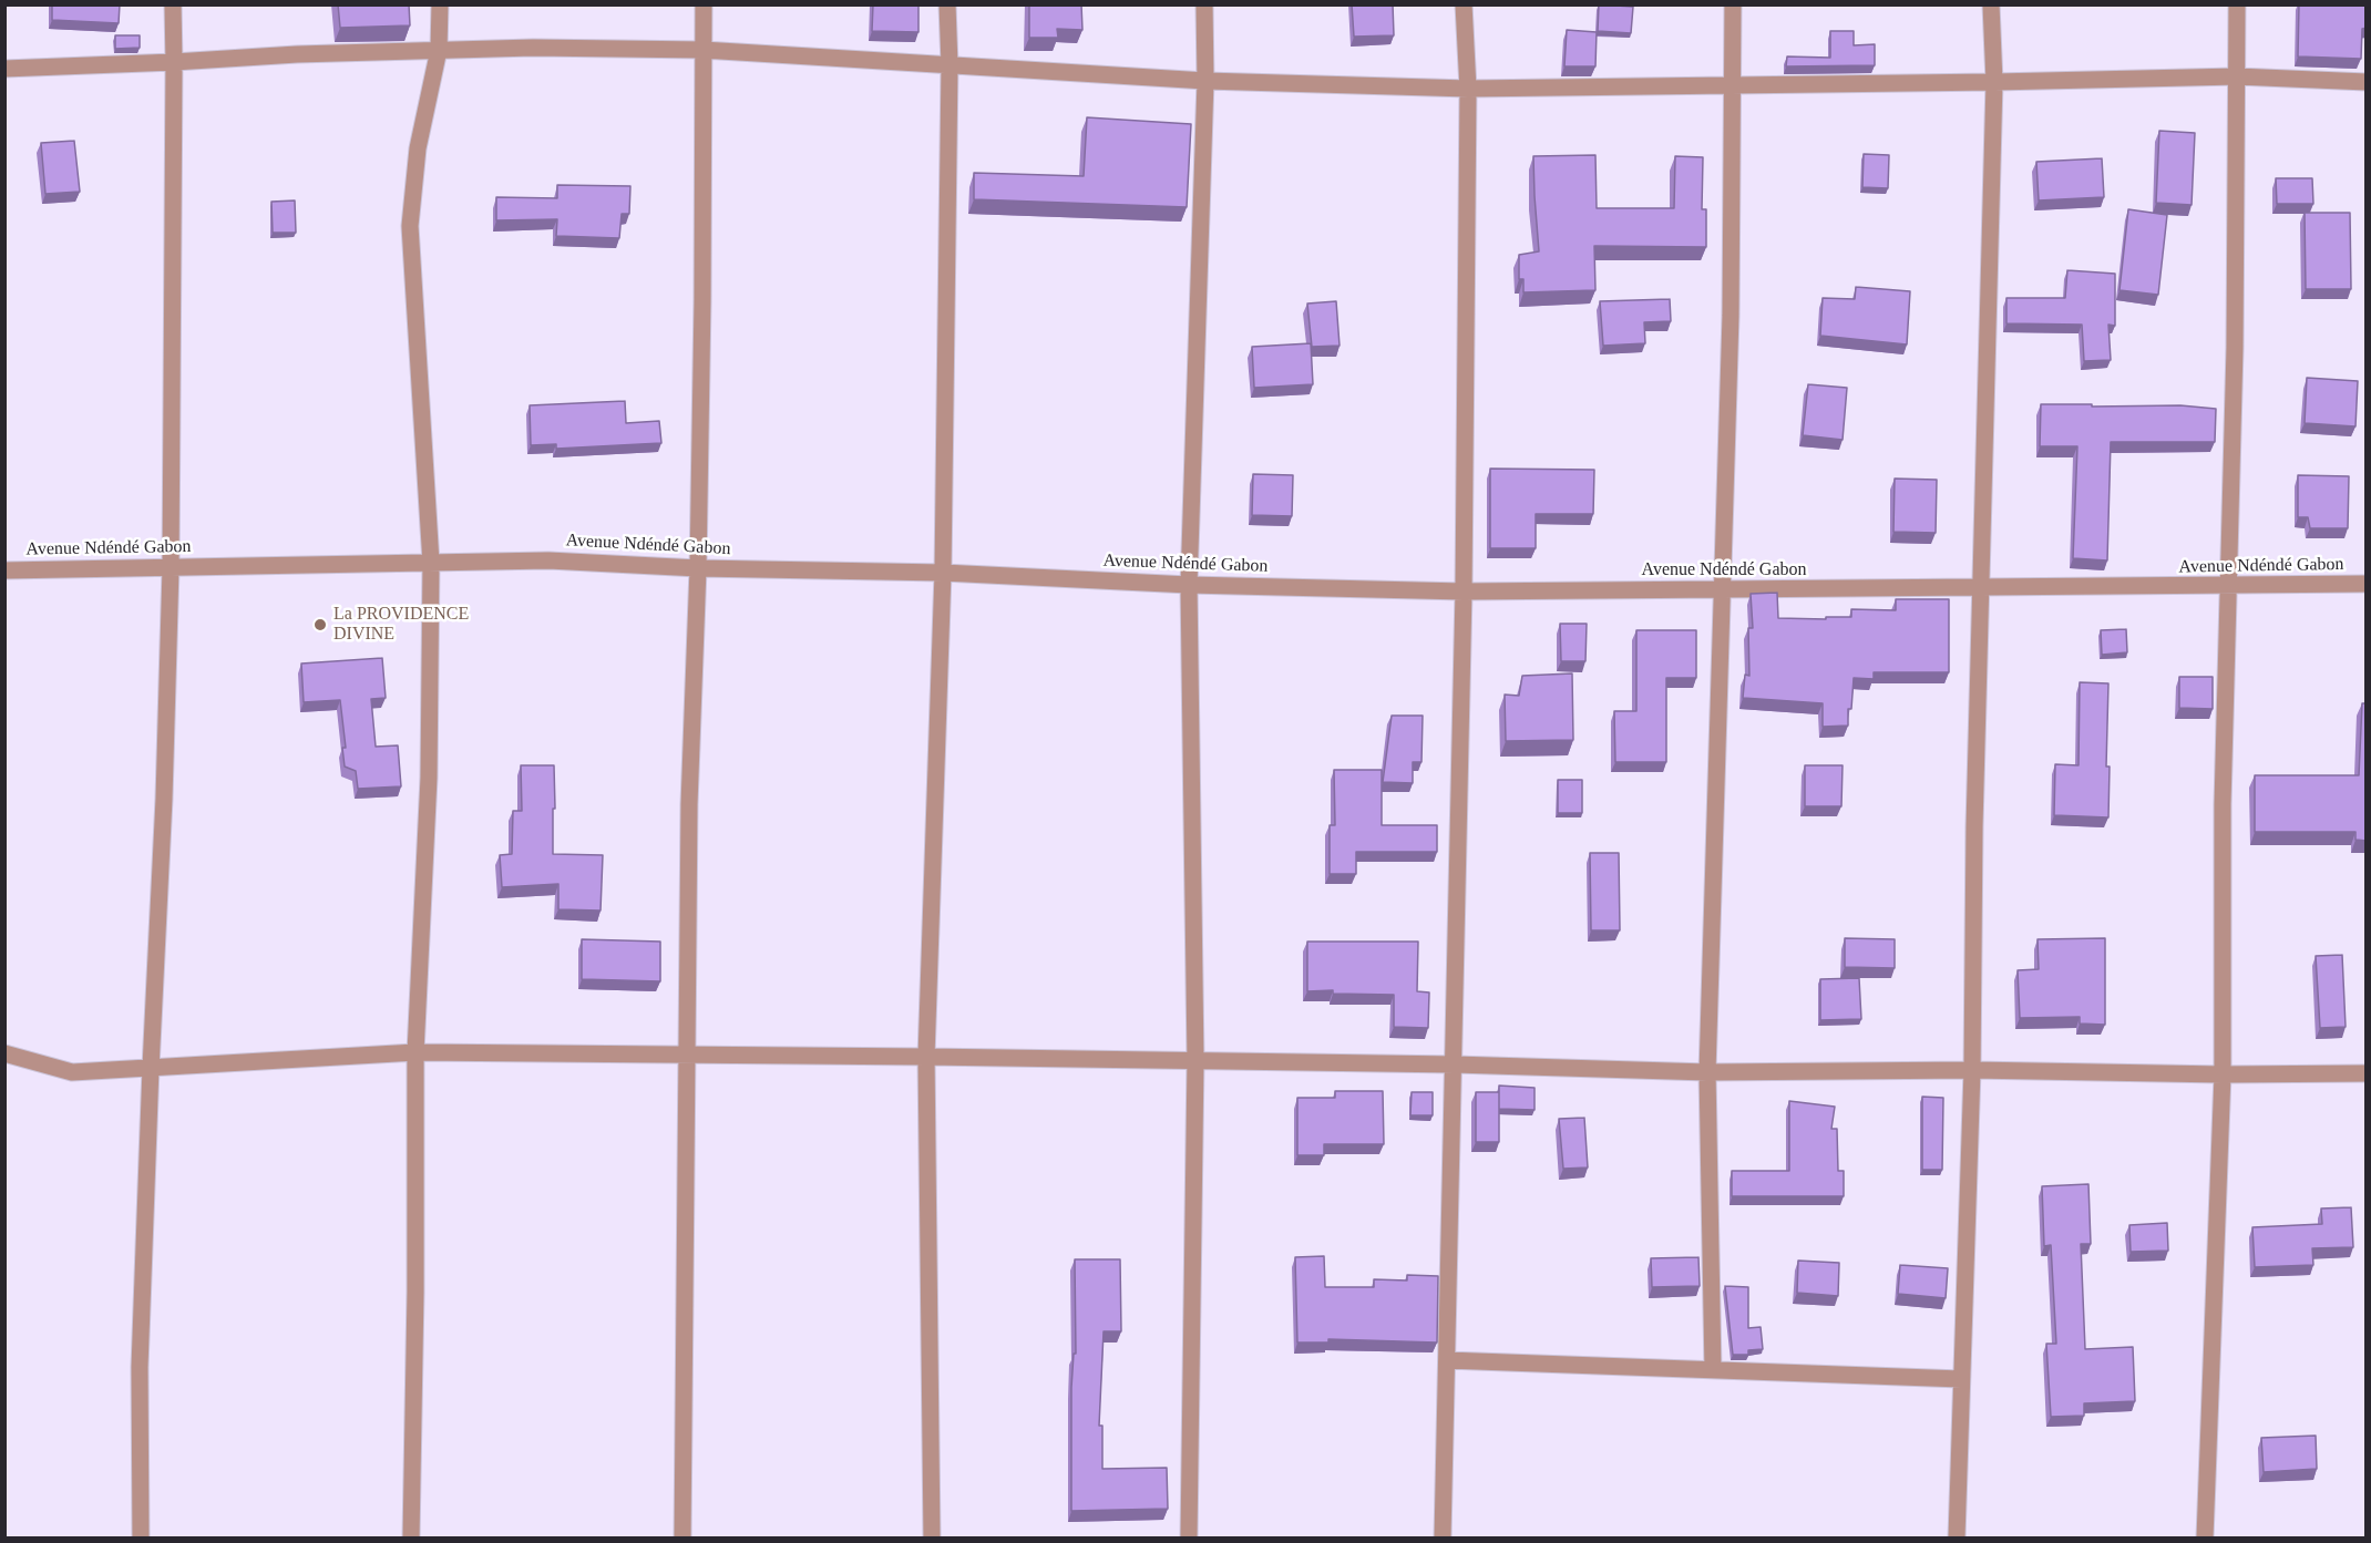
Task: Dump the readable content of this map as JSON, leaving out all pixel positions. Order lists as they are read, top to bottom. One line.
{"streets":{"street":["Avenue Ndéndé Gabon"]},"places":["La PROVIDENCE DIVINE"]}
